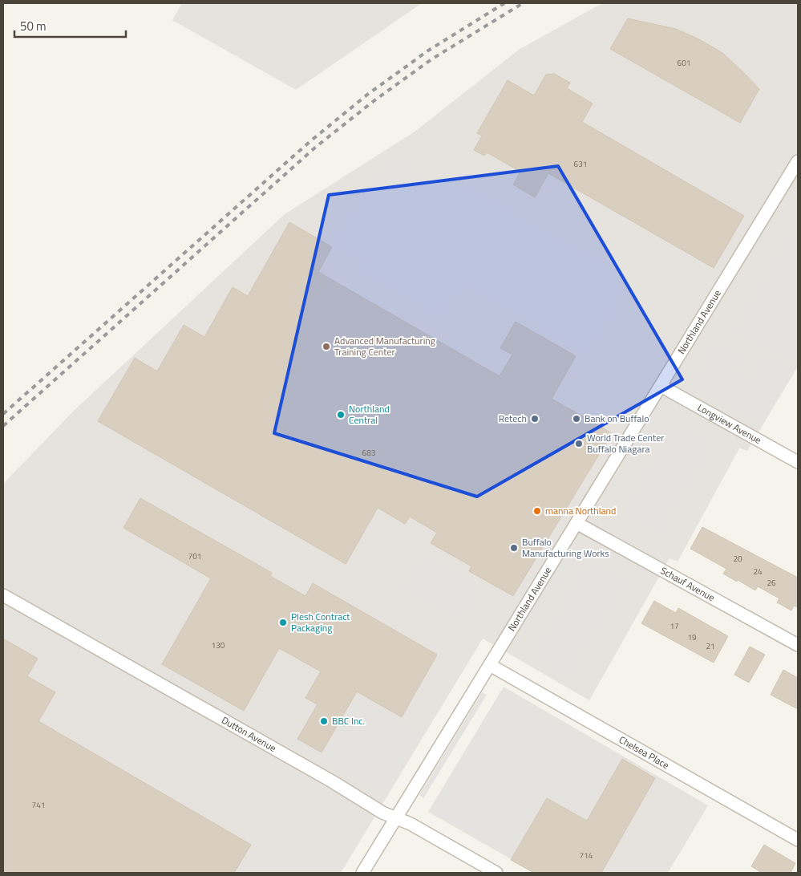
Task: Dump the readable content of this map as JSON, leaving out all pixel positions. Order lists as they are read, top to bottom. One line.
{"streets":{"street":["Northland Avenue","Longview Avenue","Schauf Avenue","Dutton Avenue","Chelsea Place"]},"crossings":[["Northland Avenue","Longview Avenue"],["Northland Avenue","Schauf Avenue"],["Northland Avenue","Dutton Avenue"],["Northland Avenue","Chelsea Place"]],"places":["Advanced Manufacturing Training Center","Northland Central","Retech","Bank on Buffalo","World Trade Center Buffalo Niagara","manna Northland","Buffalo Manufacturing Works","Plesh Contract Packaging","BBC Inc."],"house_numbers":["601","631","683","701","20","24","26","17","19","130","21","741","714"],"scale_bar":"50 m"}
